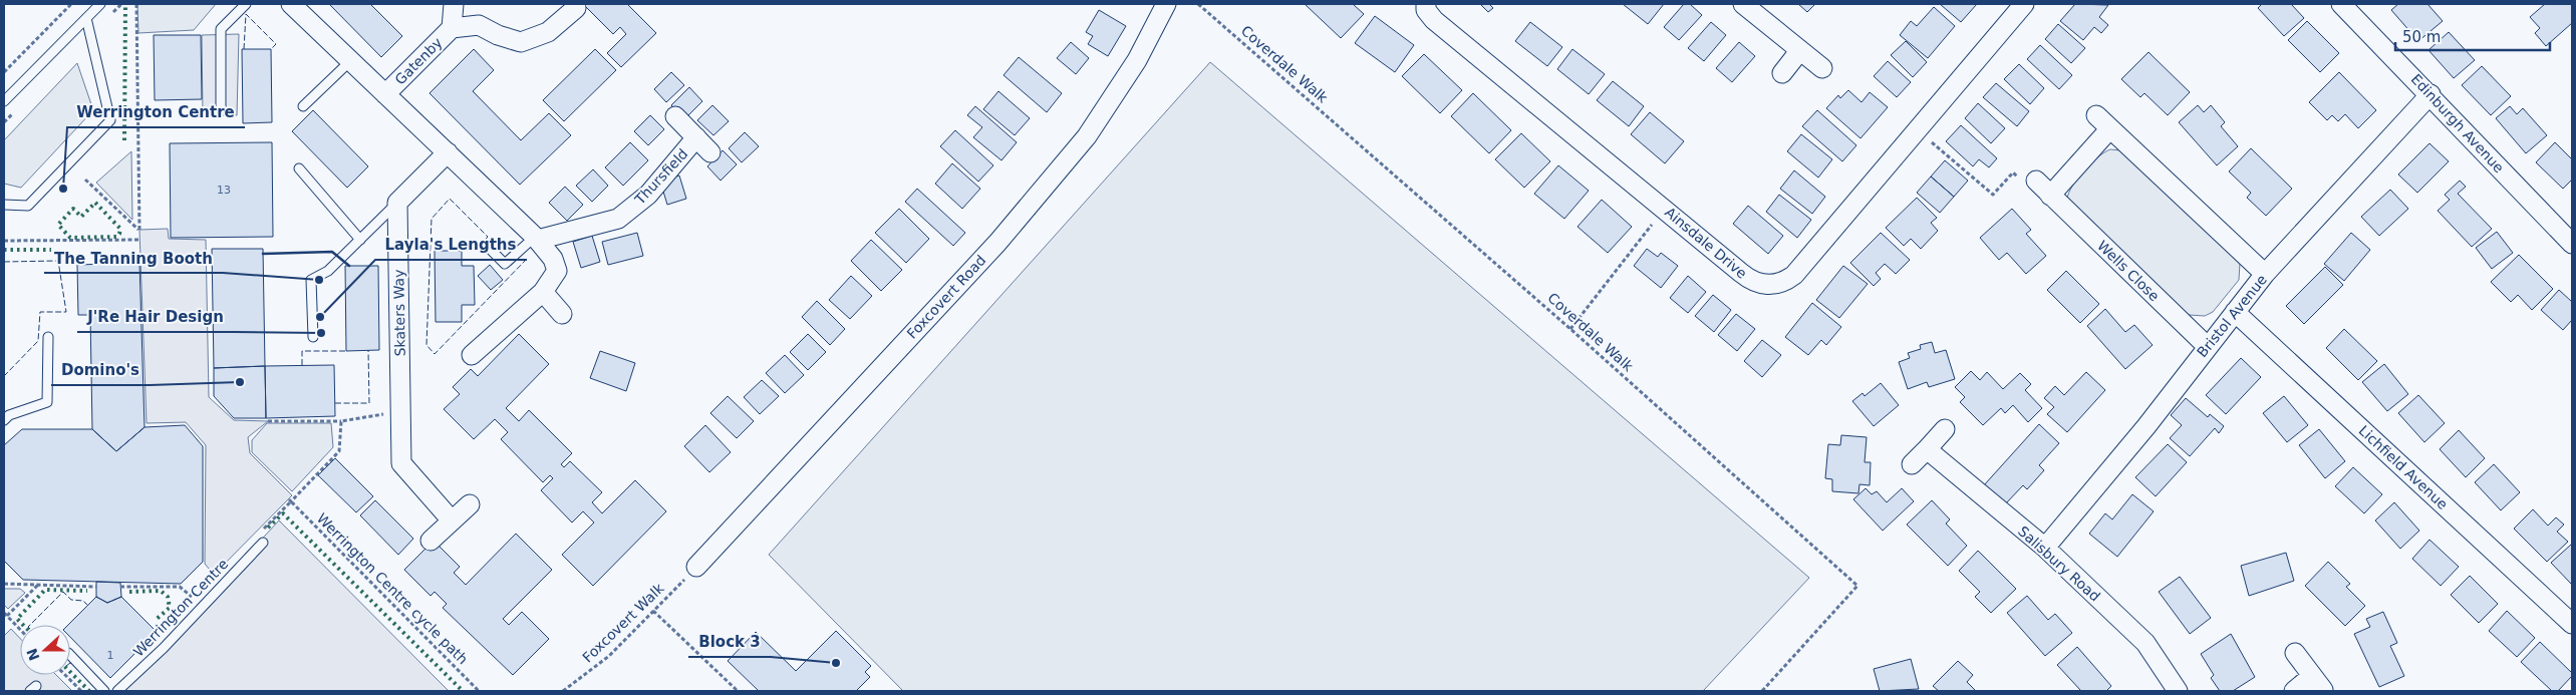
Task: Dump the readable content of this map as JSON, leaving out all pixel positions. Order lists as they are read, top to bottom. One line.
{"streets":{"street":["Gatenby","Edinburgh Avenue","Thursfield","Ainsdale Drive","Wells Close","Foxcovert Road","Skaters Way","Bristol Avenue","Lichfield Avenue","Salisbury Road"],"lane":["Werrington Centre"],"path":["Coverdale Walk","Werrington Centre cycle path","Foxcovert Walk"]},"crossings":[["Edinburgh Avenue","Bristol Avenue"],["Wells Close","Bristol Avenue"],["Foxcovert Road","Foxcovert Walk"],["Bristol Avenue","Lichfield Avenue"],["Bristol Avenue","Salisbury Road"]],"places":["Werrington Centre","The Tanning Booth","Layla's Lengths","J'Re Hair Design","Domino's","Block 3"],"house_numbers":["13","1"],"scale_bar":"50 m","north":"left"}
